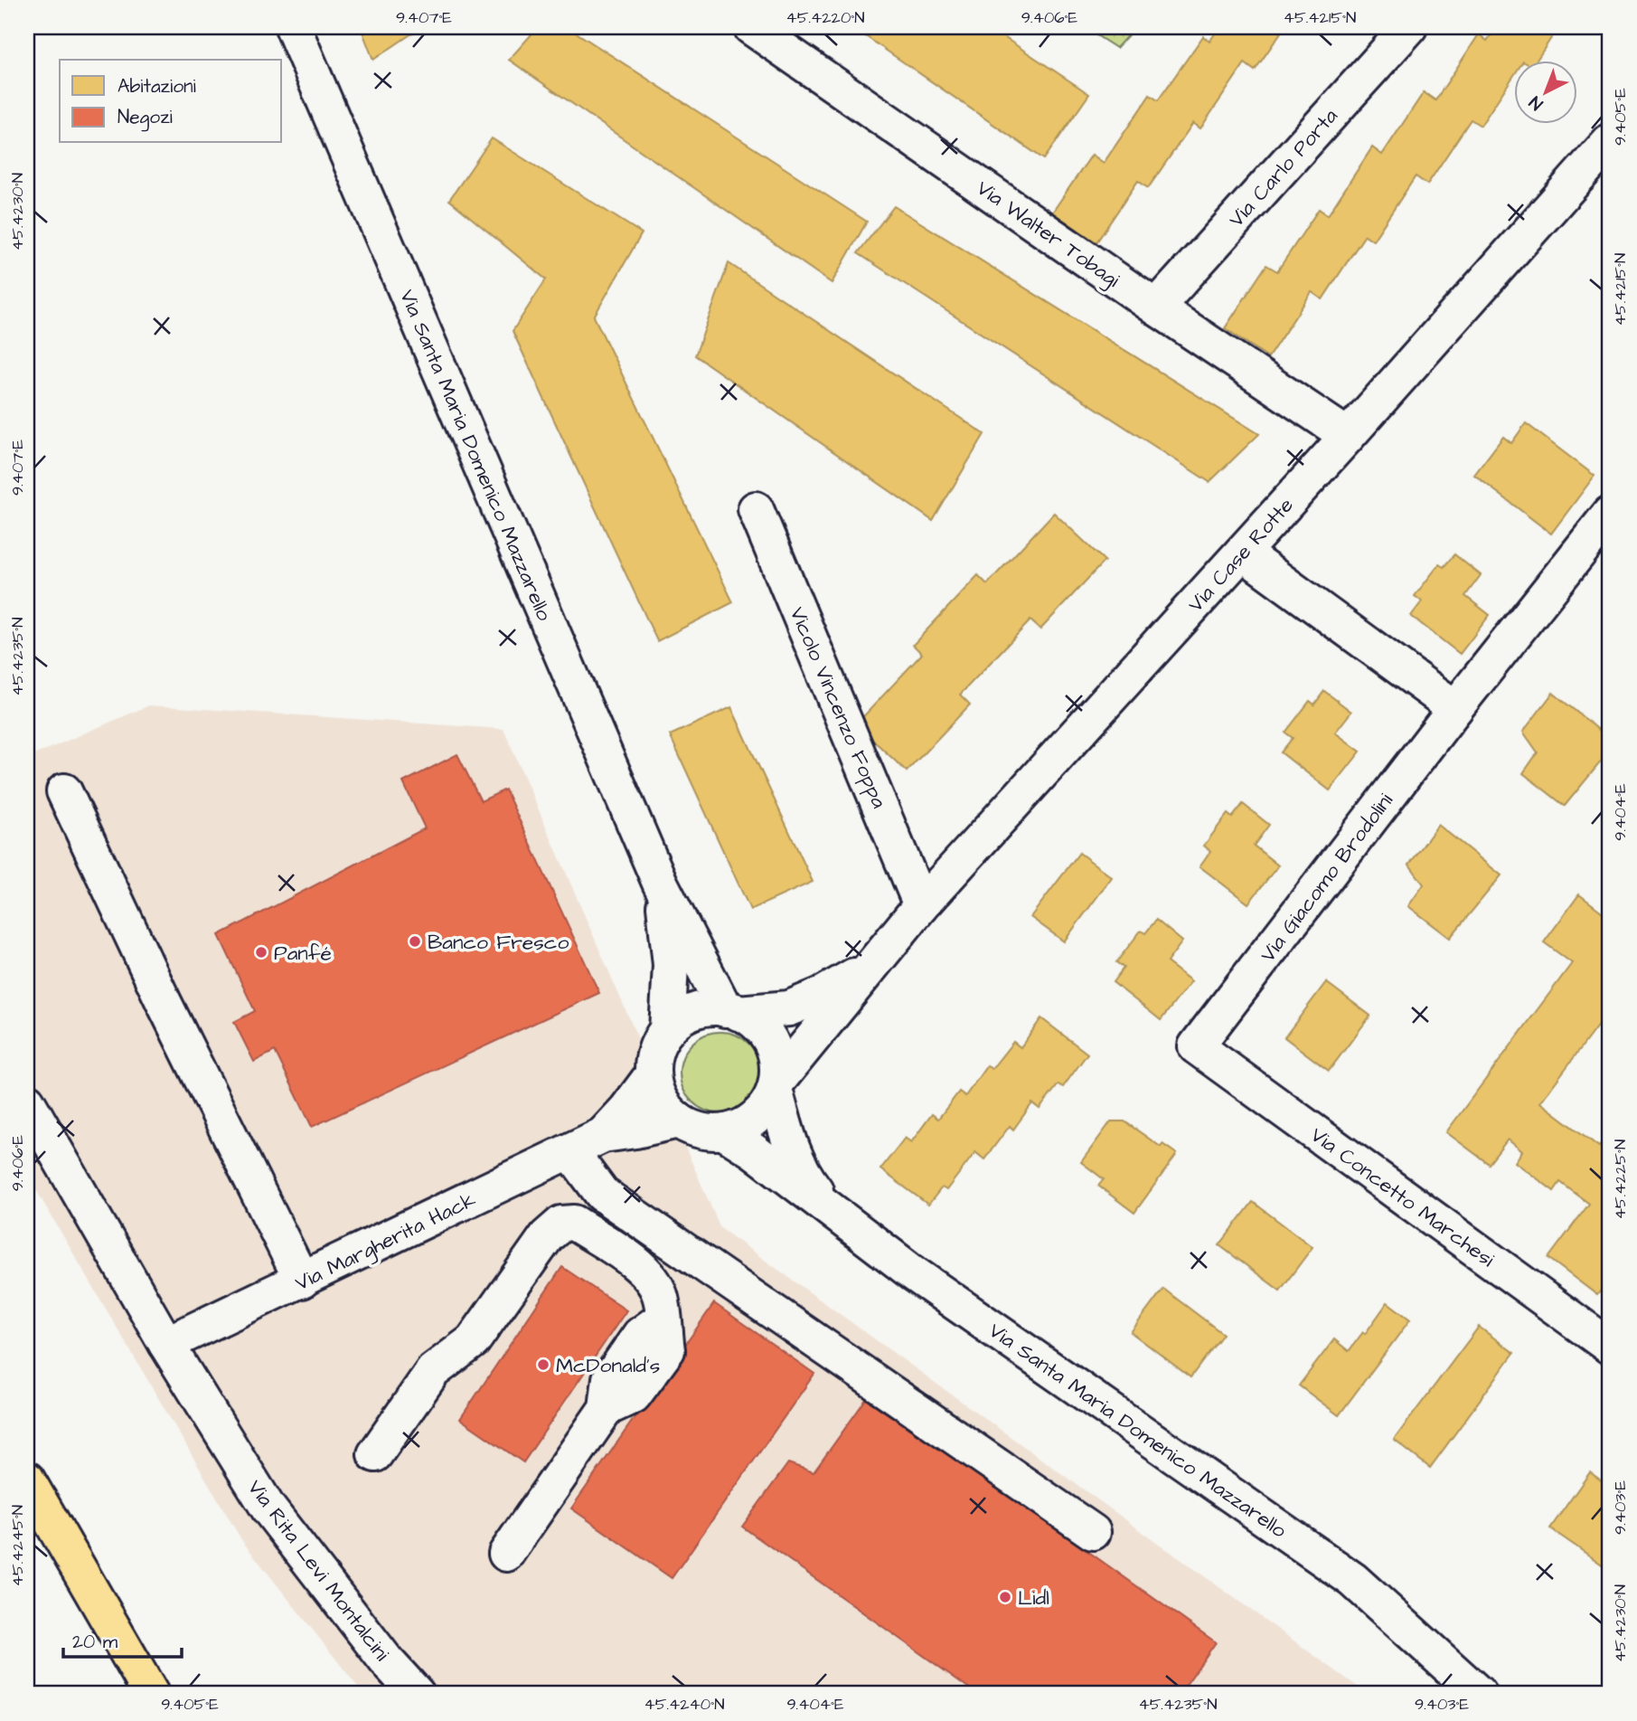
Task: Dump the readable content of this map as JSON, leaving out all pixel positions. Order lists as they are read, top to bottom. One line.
{"streets":{"street":["Via Carlo Porta","Via Walter Tobagi","Via Santa Maria Domenico Mazzarello","Via Case Rotte","Vicolo Vincenzo Foppa","Via Giacomo Brodolini","Via Concetto Marchesi","Via Margherita Hack","Via Rita Levi Montalcini"]},"crossings":[["Via Carlo Porta","Via Walter Tobagi"],["Via Walter Tobagi","Via Case Rotte"],["Via Santa Maria Domenico Mazzarello","Via Case Rotte"],["Via Case Rotte","Vicolo Vincenzo Foppa"],["Via Giacomo Brodolini","Via Concetto Marchesi"],["Via Margherita Hack","Via Rita Levi Montalcini"]],"places":["Banco Fresco","Panfé","McDonald's","Lidl"],"legend":["Abitazioni","Negozi"],"scale_bar":"20 m","north":"bottom left","coordinates":["9.407°E","45.4220°N","9.406°E","45.4215°N","9.405°E","45.4230°N","45.4235°N","9.404°E","45.4225°N","9.403°E","45.4245°N","45.4240°N"]}
